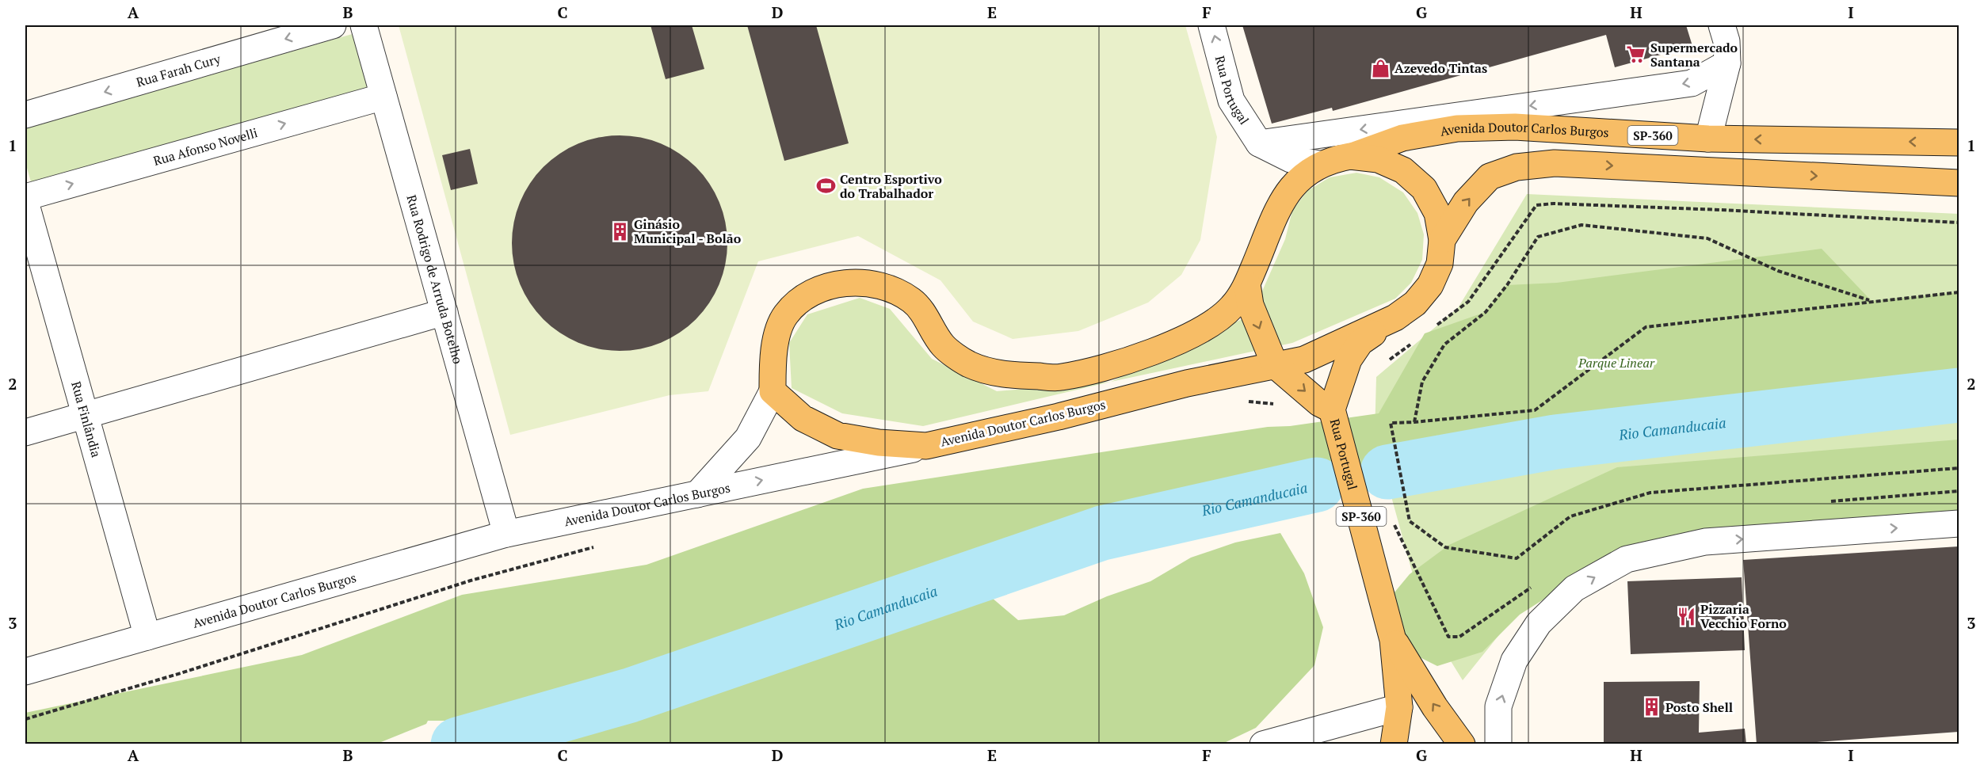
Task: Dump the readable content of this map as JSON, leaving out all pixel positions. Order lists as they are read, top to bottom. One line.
{"streets":{"main road":["Rua Portugal","Avenida Doutor Carlos Burgos","SP-360"],"street":["Rua Farah Cury","Rua Afonso Novelli","Rua Rodrigo de Arruda Botelho","Rua Finlândia"]},"crossings":[["Rua Portugal","Avenida Doutor Carlos Burgos"],["Rua Portugal","SP-360"],["Avenida Doutor Carlos Burgos","SP-360"],["Avenida Doutor Carlos Burgos","Rua Rodrigo de Arruda Botelho"],["Avenida Doutor Carlos Burgos","Rua Finlândia"],["Rua Afonso Novelli","Rua Rodrigo de Arruda Botelho"]],"one_way":["Rua Farah Cury","Rua Portugal"],"water":["Rio Camanducaia"],"parks":["Parque Linear"],"places":{"supermarket":["Supermercado Santana"],"shop":["Azevedo Tintas"],"sports":["Centro Esportivo do Trabalhador"],"building":["Ginásio Municipal - Bolão","Posto Shell"],"restaurant":["Pizzaria Vecchio Forno"]},"grid":{"columns":["A","B","C","D","E","F","G","H","I"],"rows":["1","2","3"]}}
